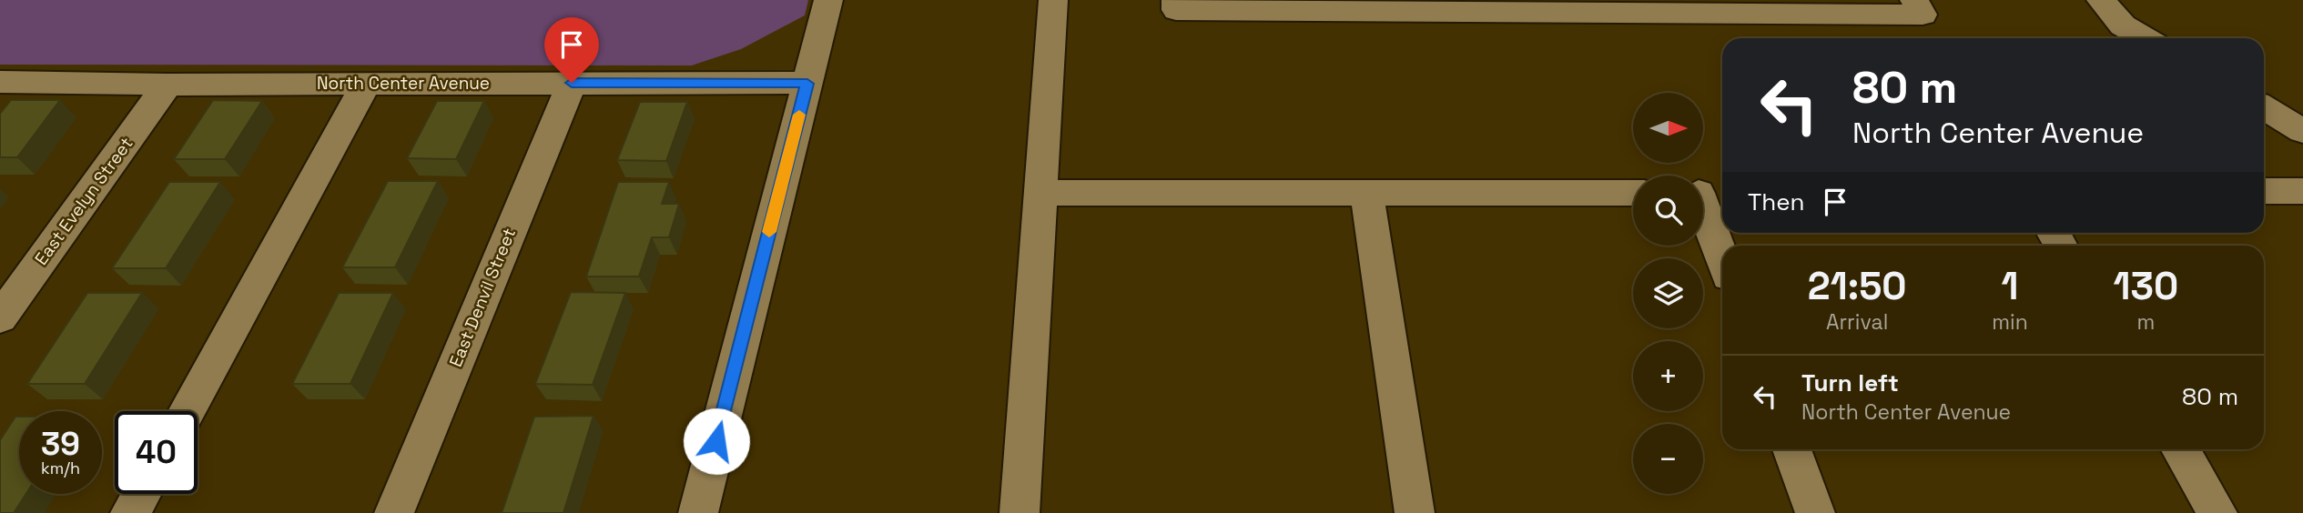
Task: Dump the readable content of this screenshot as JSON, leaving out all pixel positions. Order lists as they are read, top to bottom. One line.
{"streets":{"street":["North Center Avenue","East Evelyn Street","East Denvil Street"]},"crossings":[["North Center Avenue","East Evelyn Street"],["North Center Avenue","East Denvil Street"]],"north":"right","page":{"turn":["80 m","North Center Avenue"],"map_buttons":["+","−"],"then":"Then","eta":["21:50","Arrival","1","min","130","m"],"list":[{"name":"Turn left","note":"North Center Avenue","value":"80 m"}],"speed":"39 km/h","limit":"40"}}
